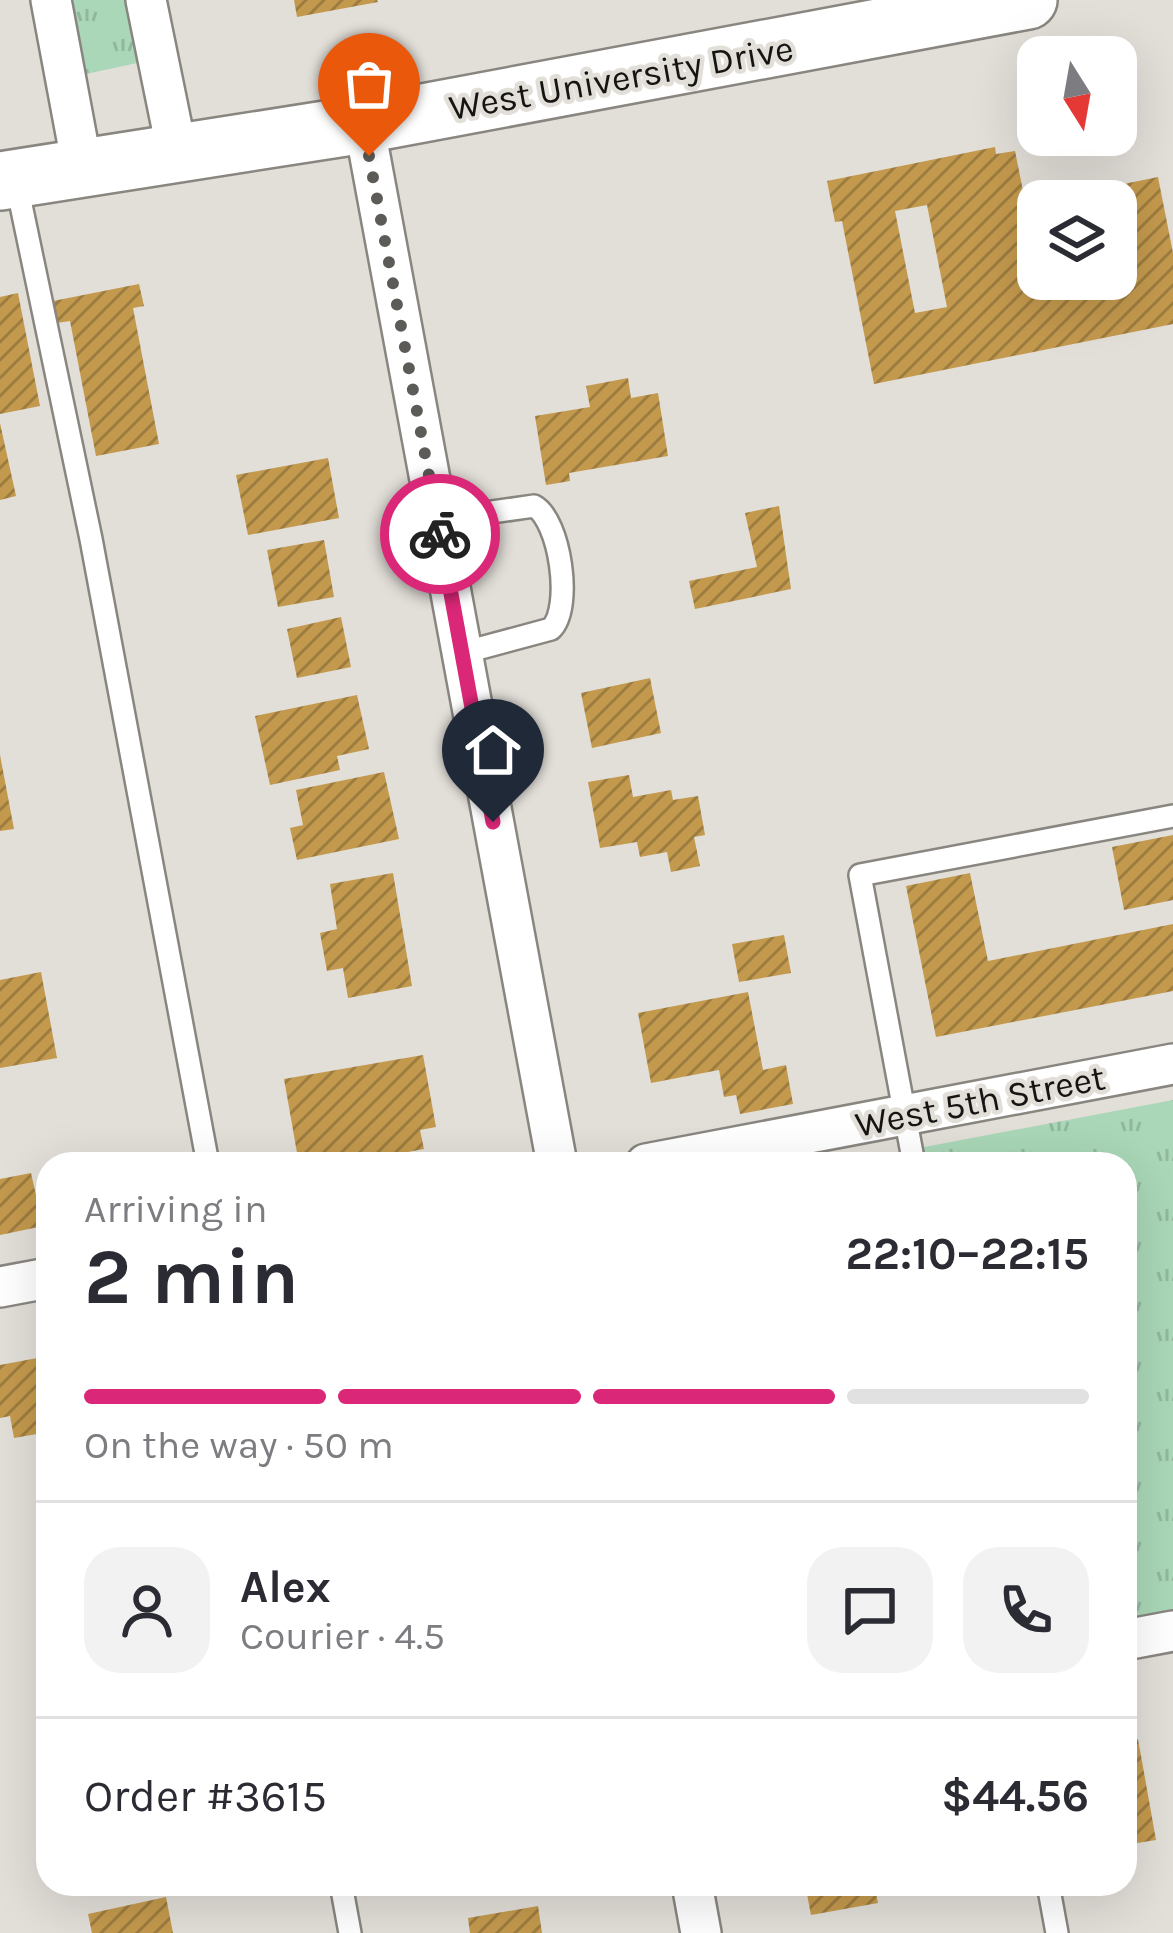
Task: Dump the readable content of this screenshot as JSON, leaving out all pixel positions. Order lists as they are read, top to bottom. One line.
{"streets":{"main road":["West University Drive"],"street":["West 5th Street"]},"north":"bottom","page":{"heading":["2 min","Arriving in","22:10–22:15"],"panel":["Alex","Courier · 4.5","Order #3615","$44.56"],"bar":"On the way · 50 m"}}
